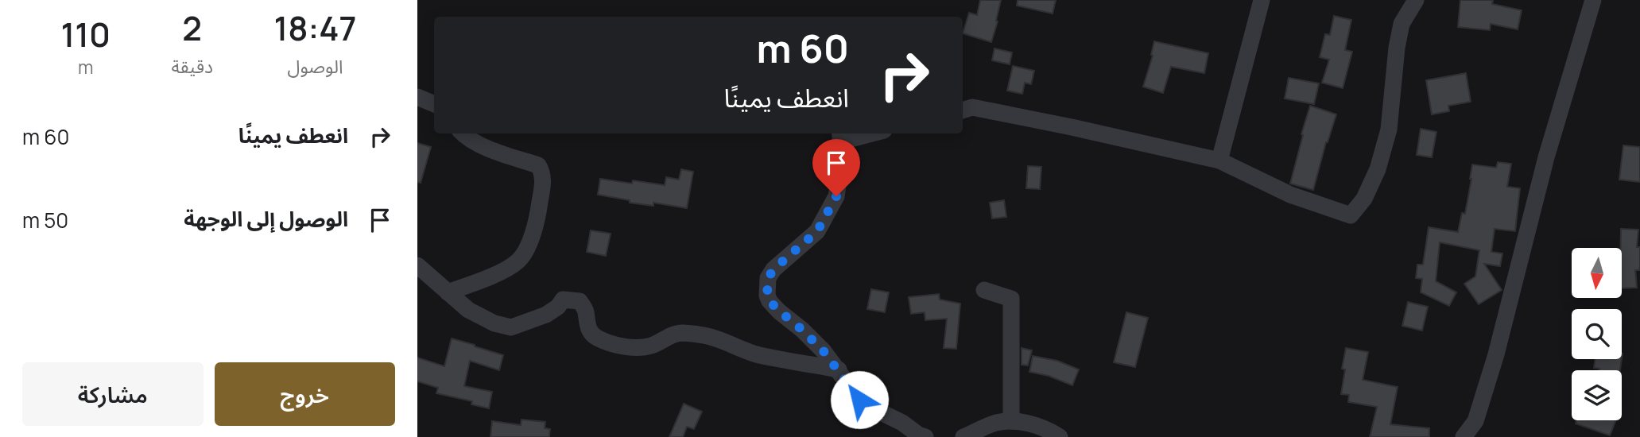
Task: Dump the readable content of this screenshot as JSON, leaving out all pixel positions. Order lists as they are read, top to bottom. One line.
{"north":"bottom","page":{"eta":["18:47","الوصول","2","دقيقة","110","m"],"turn":["60 m","انعطف يمينًا"],"list":[{"name":"انعطف يمينًا","value":"60 m"},{"name":"الوصول إلى الوجهة","value":"50 m"}],"buttons":["خروج","مشاركة"]}}
